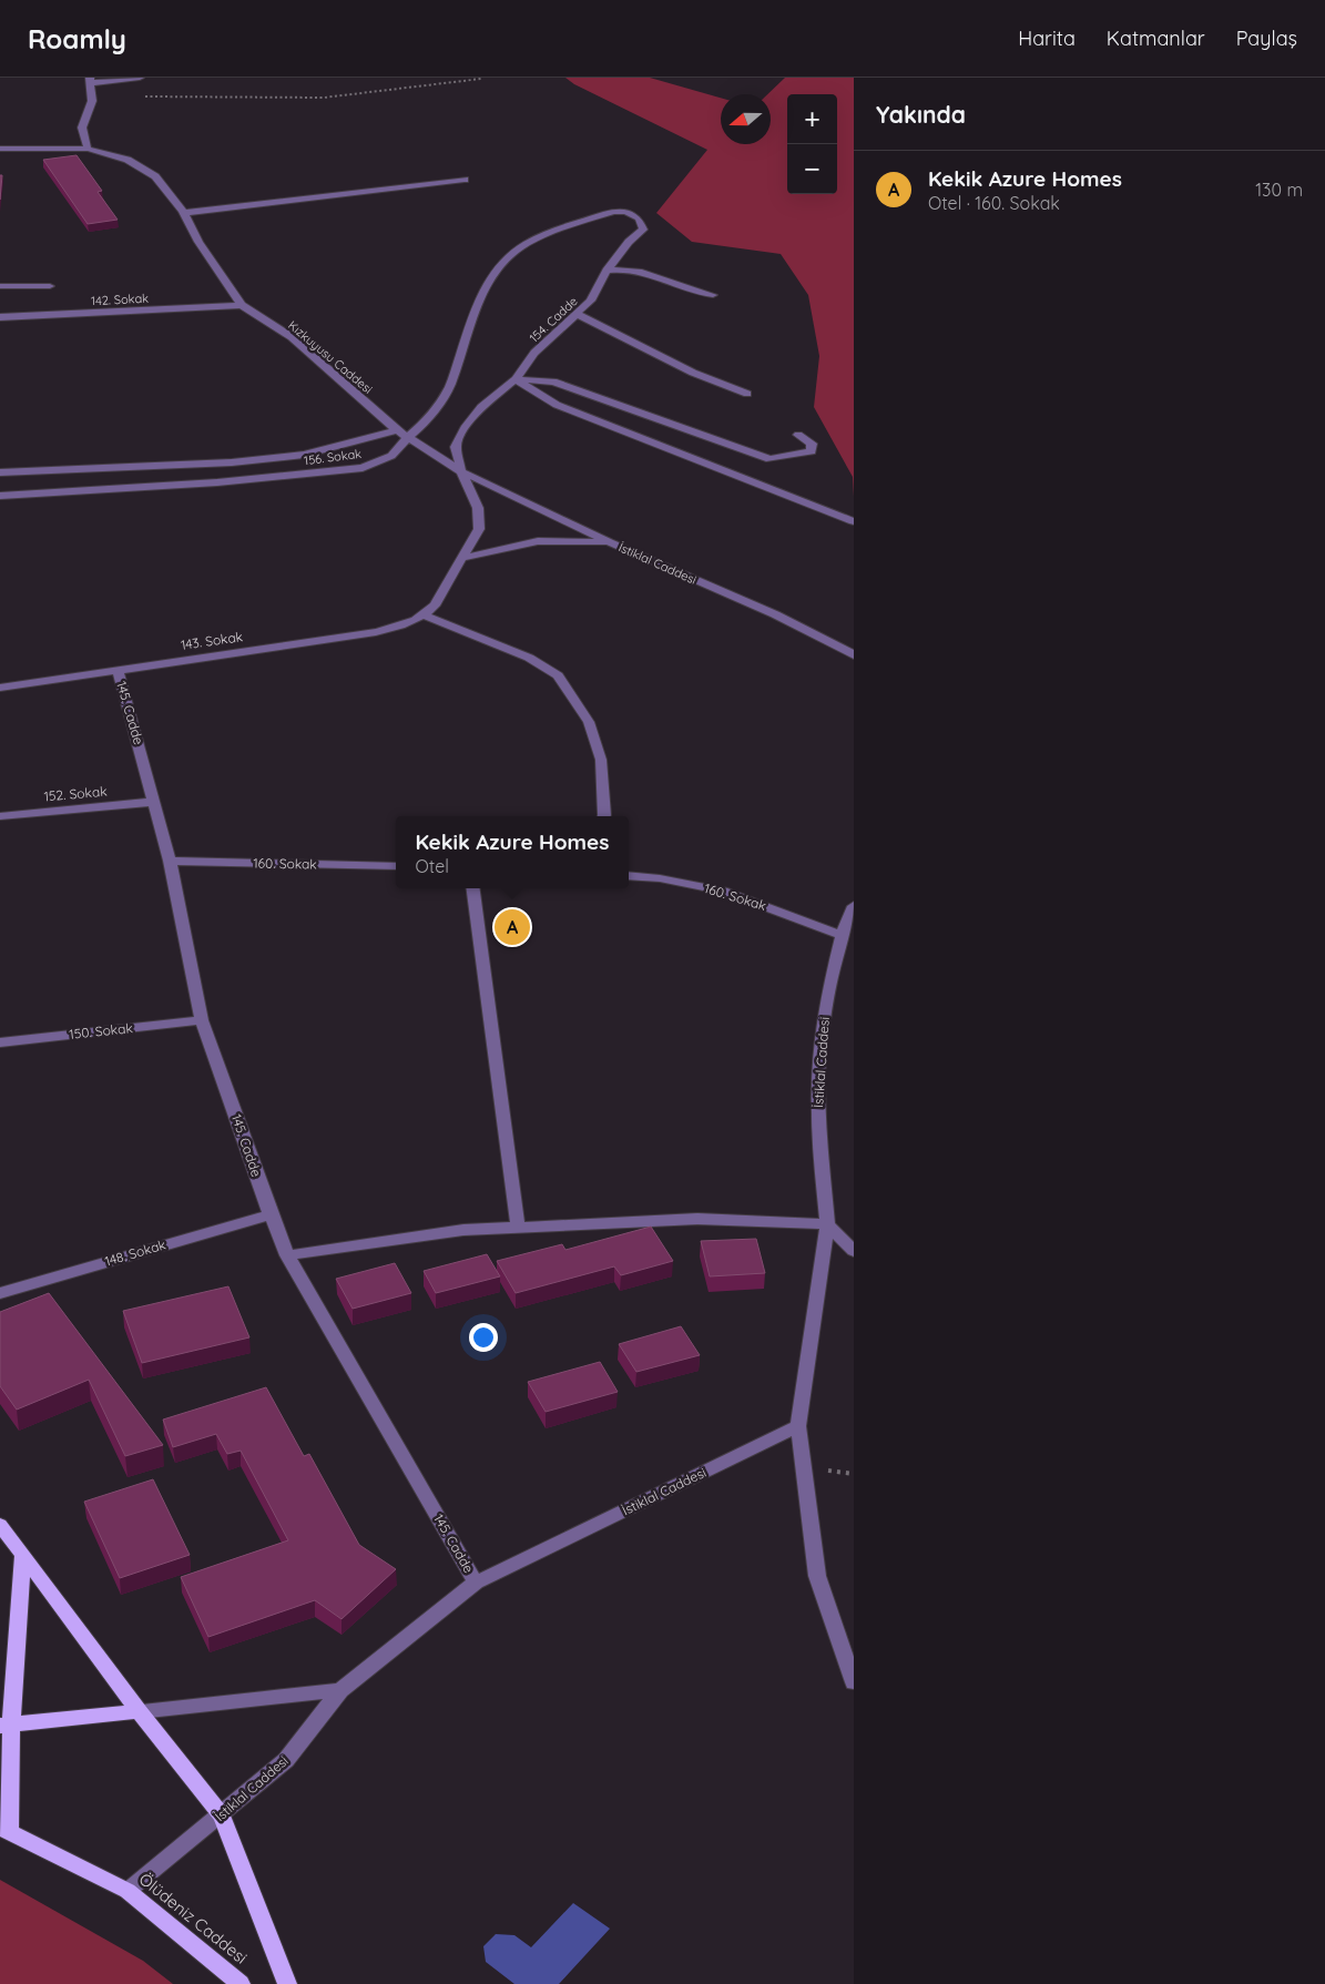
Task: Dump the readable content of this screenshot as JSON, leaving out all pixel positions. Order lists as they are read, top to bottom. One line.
{"streets":{"main road":["Ölüdeniz Caddesi"],"street":["142. Sokak","154. Cadde","Kızkuyusu Caddesi","156. Sokak","İstiklal Caddesi","143. Sokak","145. Cadde","152. Sokak","160. Sokak","150. Sokak","148. Sokak"]},"crossings":[["142. Sokak","Kızkuyusu Caddesi"],["154. Cadde","Kızkuyusu Caddesi"],["154. Cadde","156. Sokak"],["154. Cadde","İstiklal Caddesi"],["Kızkuyusu Caddesi","156. Sokak"],["Kızkuyusu Caddesi","İstiklal Caddesi"],["İstiklal Caddesi","145. Cadde"],["İstiklal Caddesi","160. Sokak"],["İstiklal Caddesi","Ölüdeniz Caddesi"],["143. Sokak","145. Cadde"],["145. Cadde","152. Sokak"],["145. Cadde","160. Sokak"],["145. Cadde","150. Sokak"],["145. Cadde","148. Sokak"]],"north":"left","page":{"header":"Roamly","nav":["Harita","Katmanlar","Paylaş"],"heading":"Yakında","map_buttons":["+","−"],"list":[{"mark":"A","name":"Kekik Azure Homes","note":"Otel · 160. Sokak","value":"130 m"}],"popup":["Kekik Azure Homes","Otel"],"pins":"A"}}
